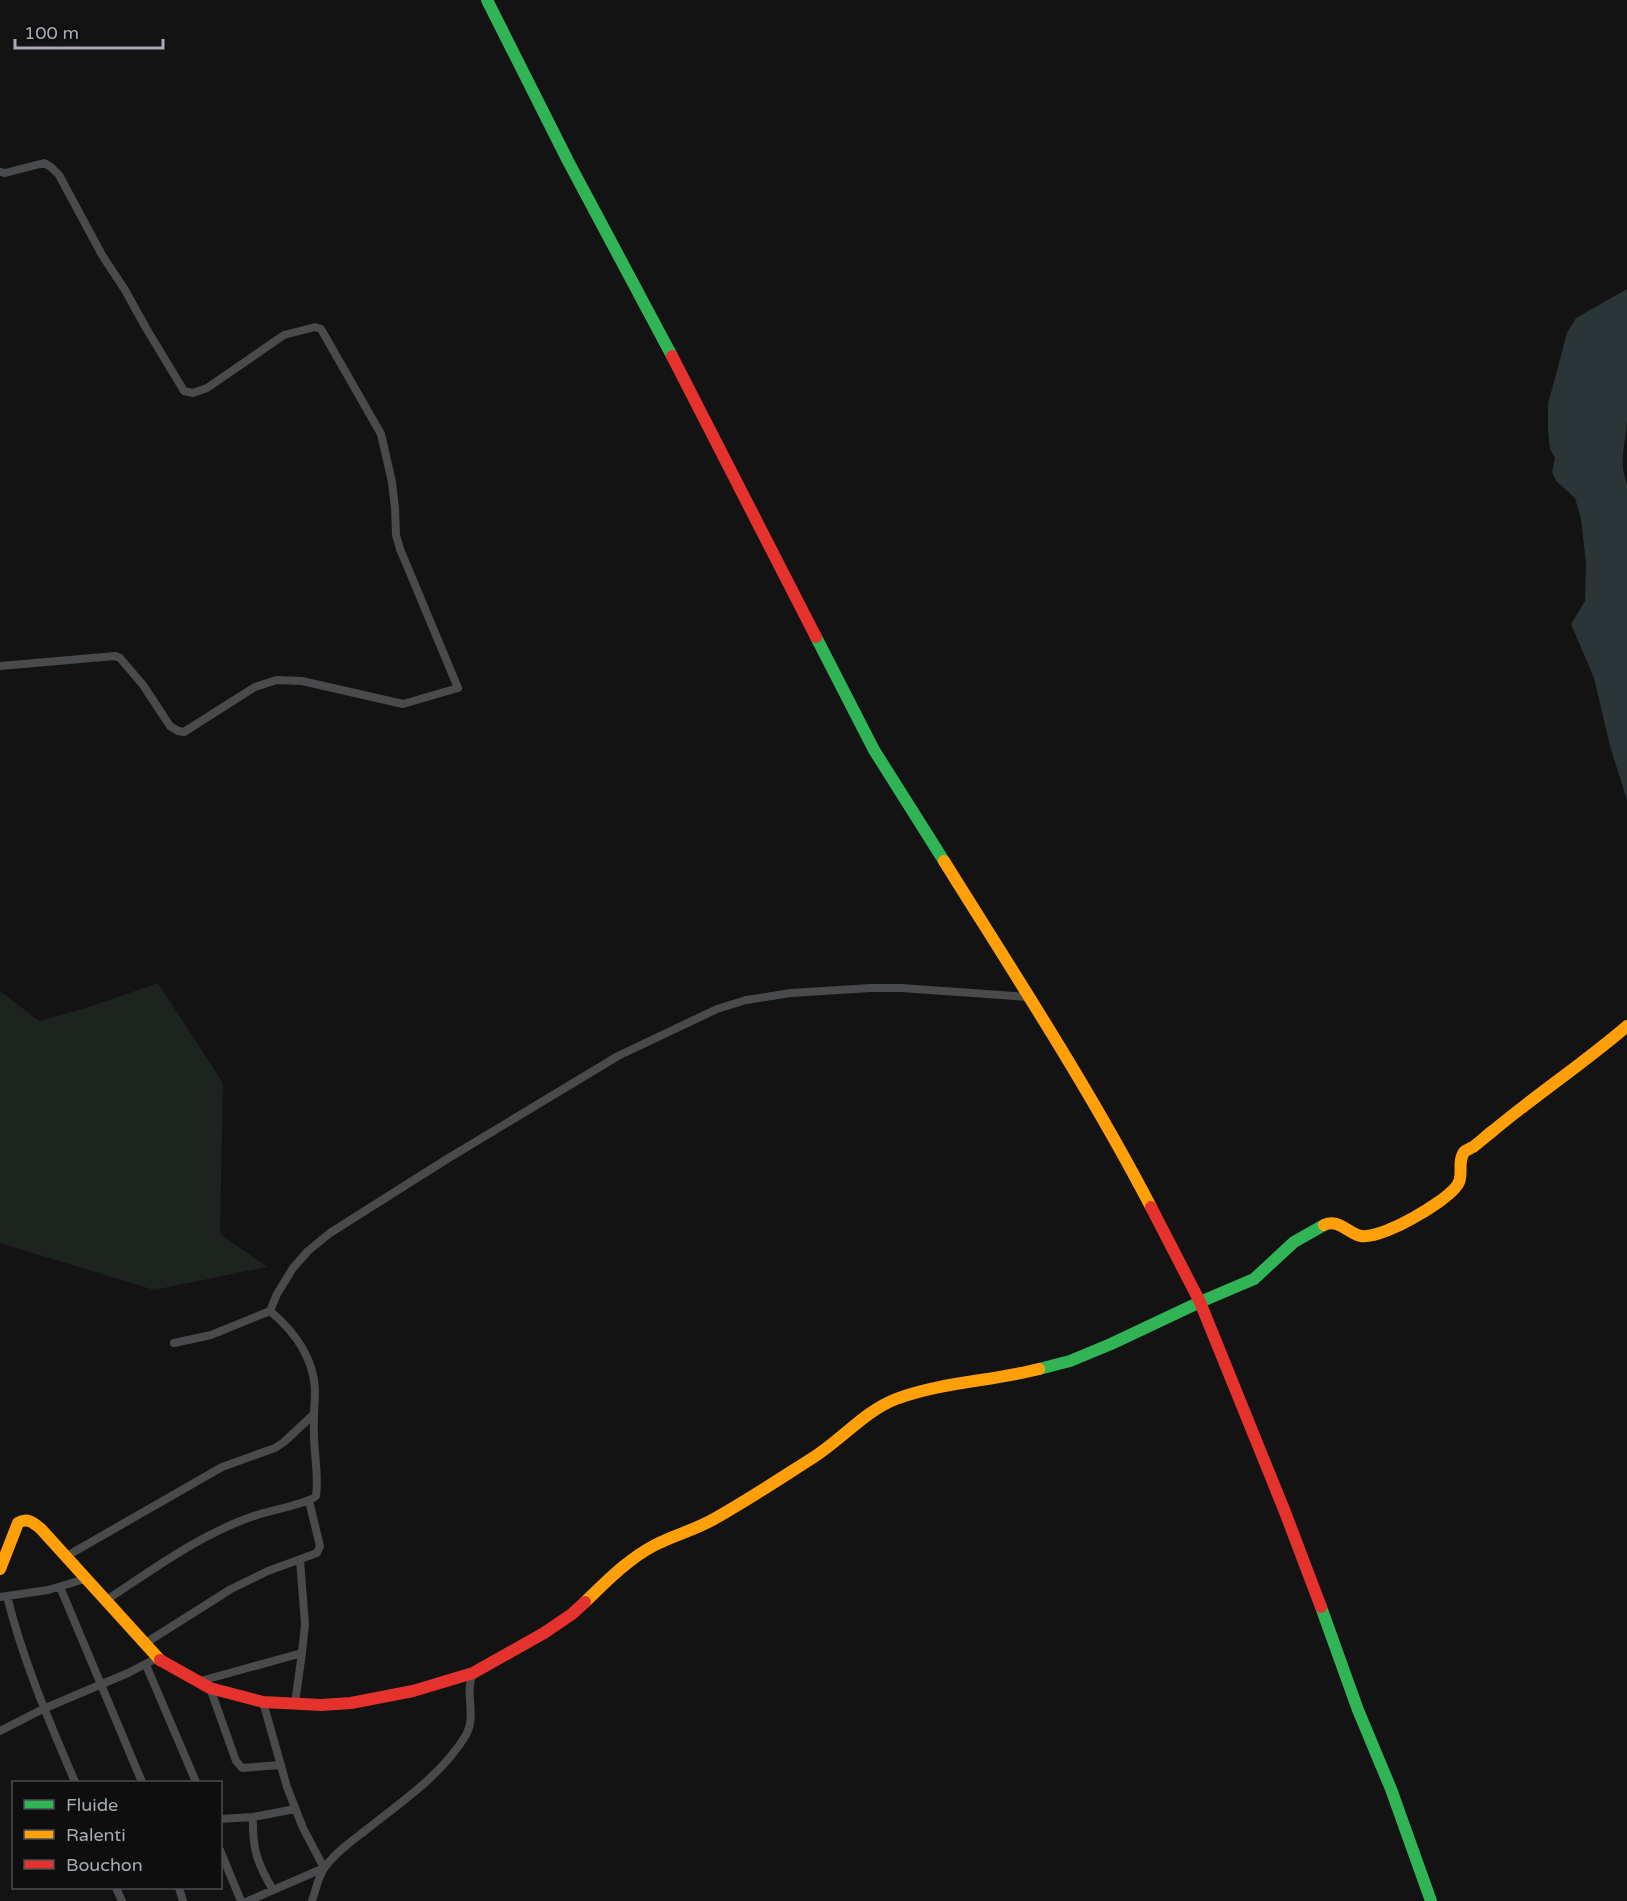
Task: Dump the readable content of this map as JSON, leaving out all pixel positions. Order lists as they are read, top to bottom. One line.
{"legend":["Fluide","Ralenti","Bouchon"],"scale_bar":"100 m"}
